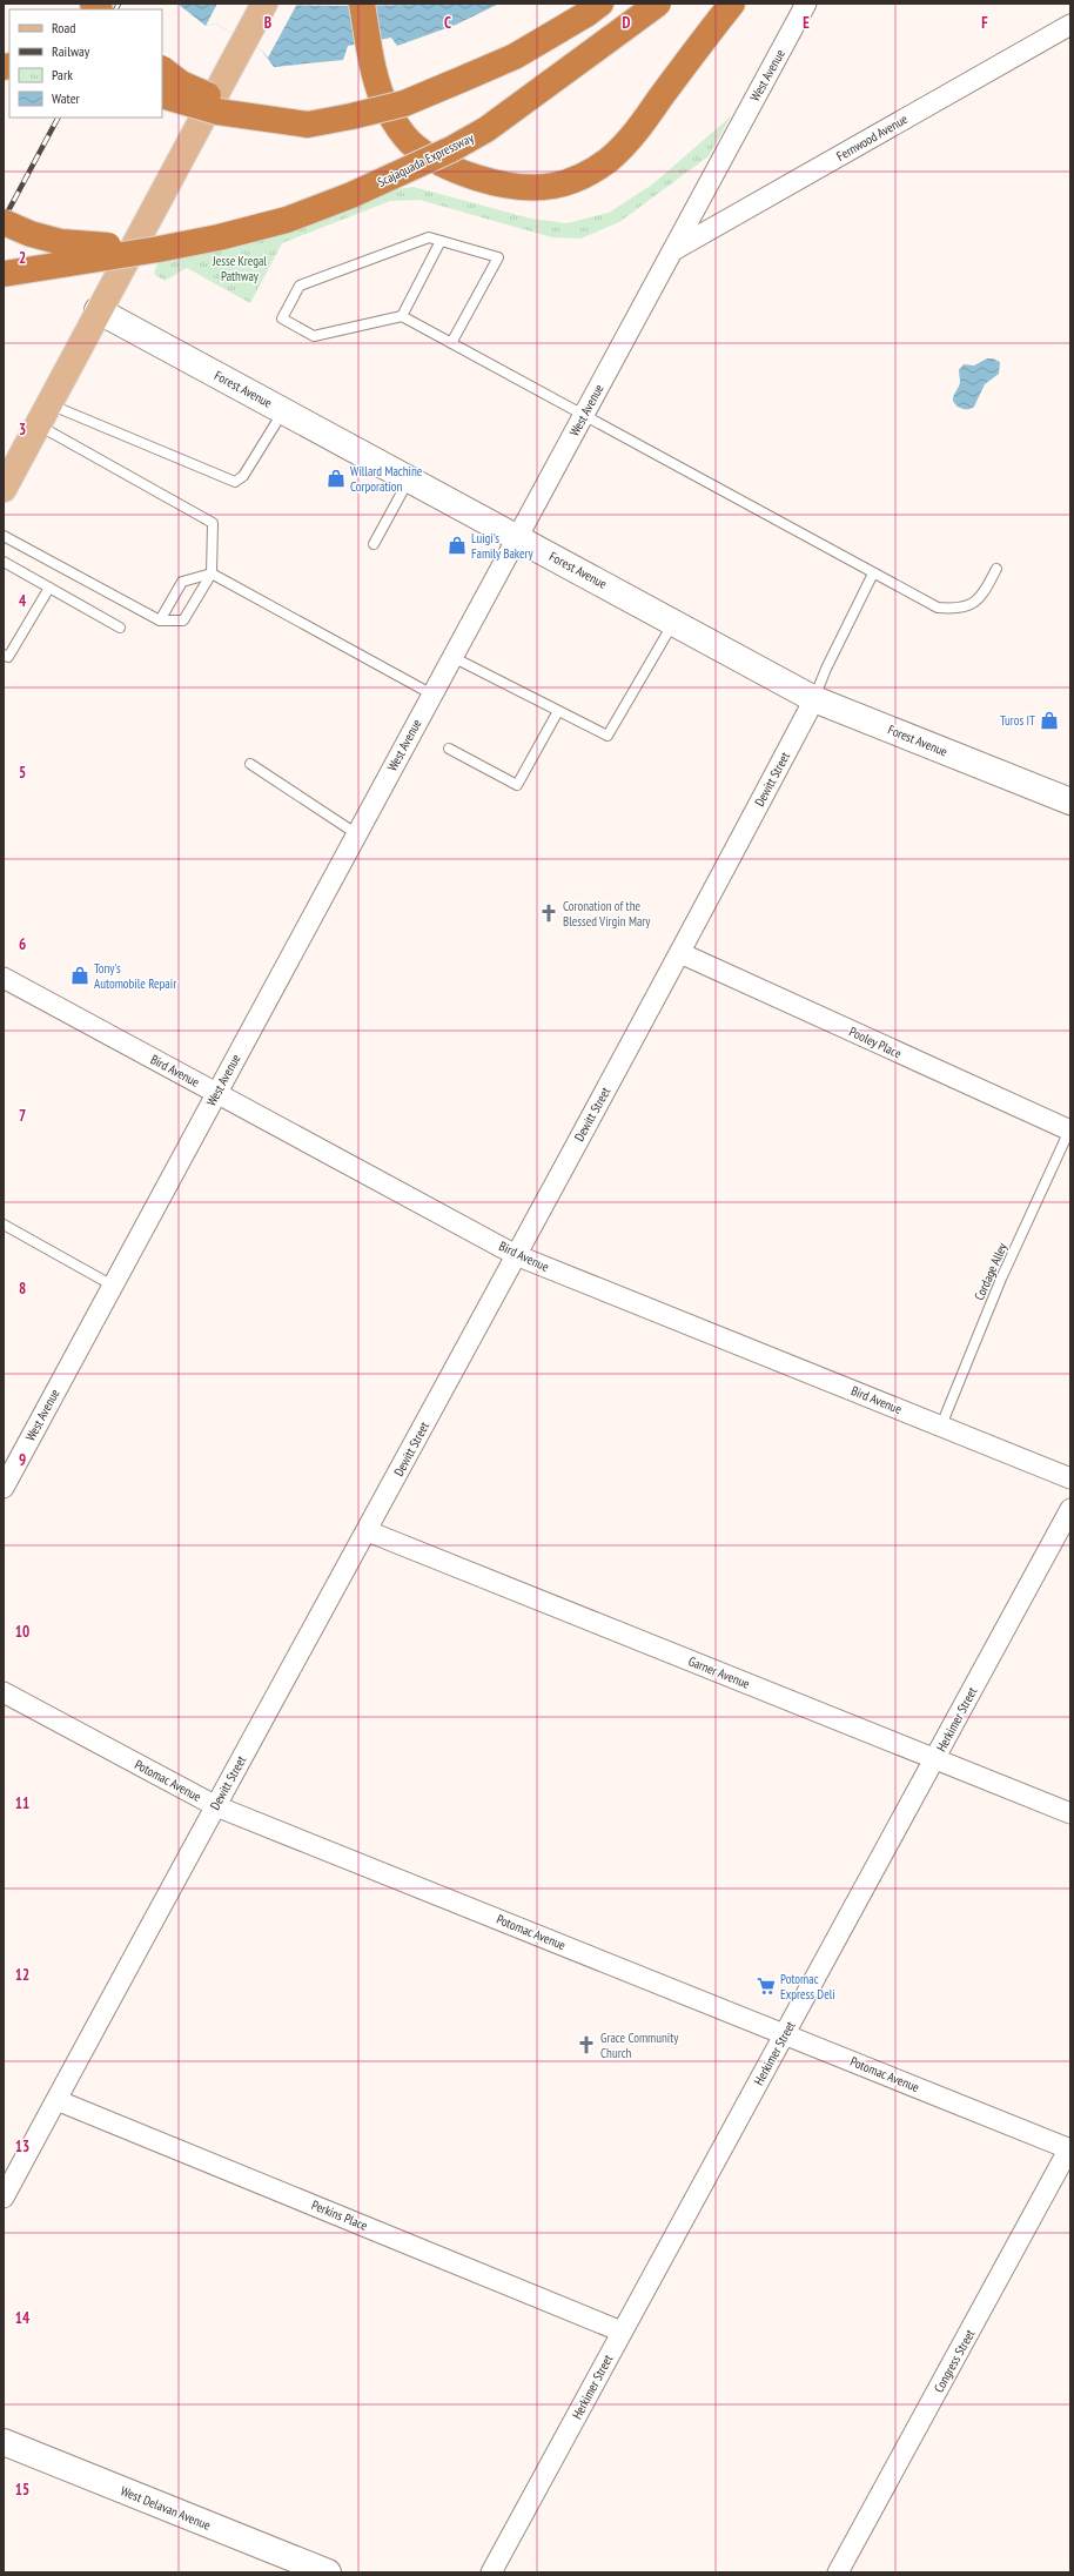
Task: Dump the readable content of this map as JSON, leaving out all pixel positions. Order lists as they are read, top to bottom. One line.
{"streets":{"highway":["Scajaquada Expressway"],"street":["West Avenue","Fernwood Avenue","Forest Avenue","Dewitt Street","Pooley Place","Bird Avenue","Garner Avenue","Herkimer Street","Potomac Avenue","Perkins Place","Congress Street","West Delavan Avenue"],"lane":["Cordage Alley"]},"crossings":[["West Avenue","Fernwood Avenue"],["West Avenue","Forest Avenue"],["West Avenue","Bird Avenue"],["Forest Avenue","Dewitt Street"],["Dewitt Street","Pooley Place"],["Dewitt Street","Bird Avenue"],["Dewitt Street","Garner Avenue"],["Dewitt Street","Potomac Avenue"],["Dewitt Street","Perkins Place"],["Pooley Place","Cordage Alley"],["Bird Avenue","Cordage Alley"],["Garner Avenue","Herkimer Street"],["Herkimer Street","Potomac Avenue"],["Herkimer Street","Perkins Place"],["Potomac Avenue","Congress Street"]],"parks":["Jesse Kregal Pathway"],"places":{"shop":["Willard Machine Corporation","Luigi's Family Bakery","Turos IT","Tony's Automobile Repair"],"church":["Coronation of the Blessed Virgin Mary","Grace Community Church"],"supermarket":["Potomac Express Deli"]},"legend":["Road","Railway","Park","Water"],"grid":{"columns":["B","C","D","E","F"],"rows":["2","3","4","5","6","7","8","9","10","11","12","13","14","15"]}}
